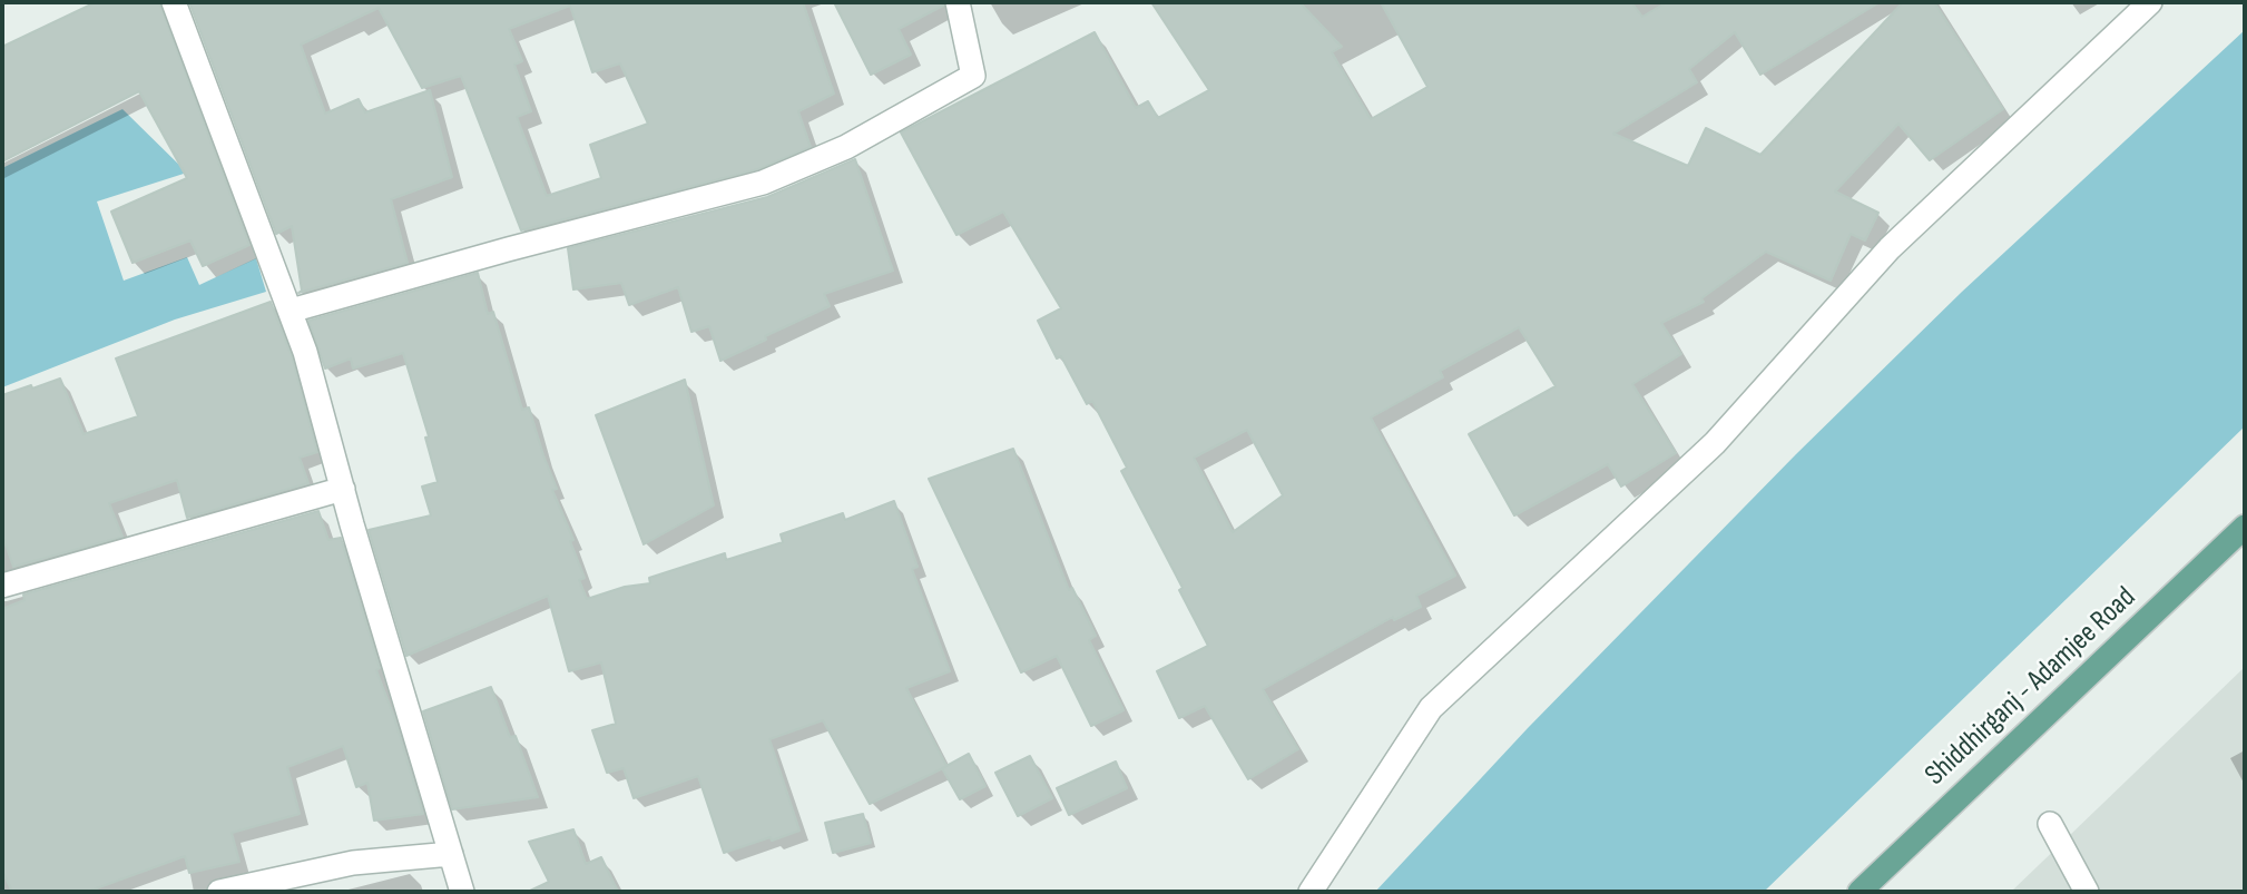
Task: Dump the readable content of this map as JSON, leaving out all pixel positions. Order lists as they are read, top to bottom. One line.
{"streets":{"main road":["Shiddhirganj - Adamjee Road"]}}
